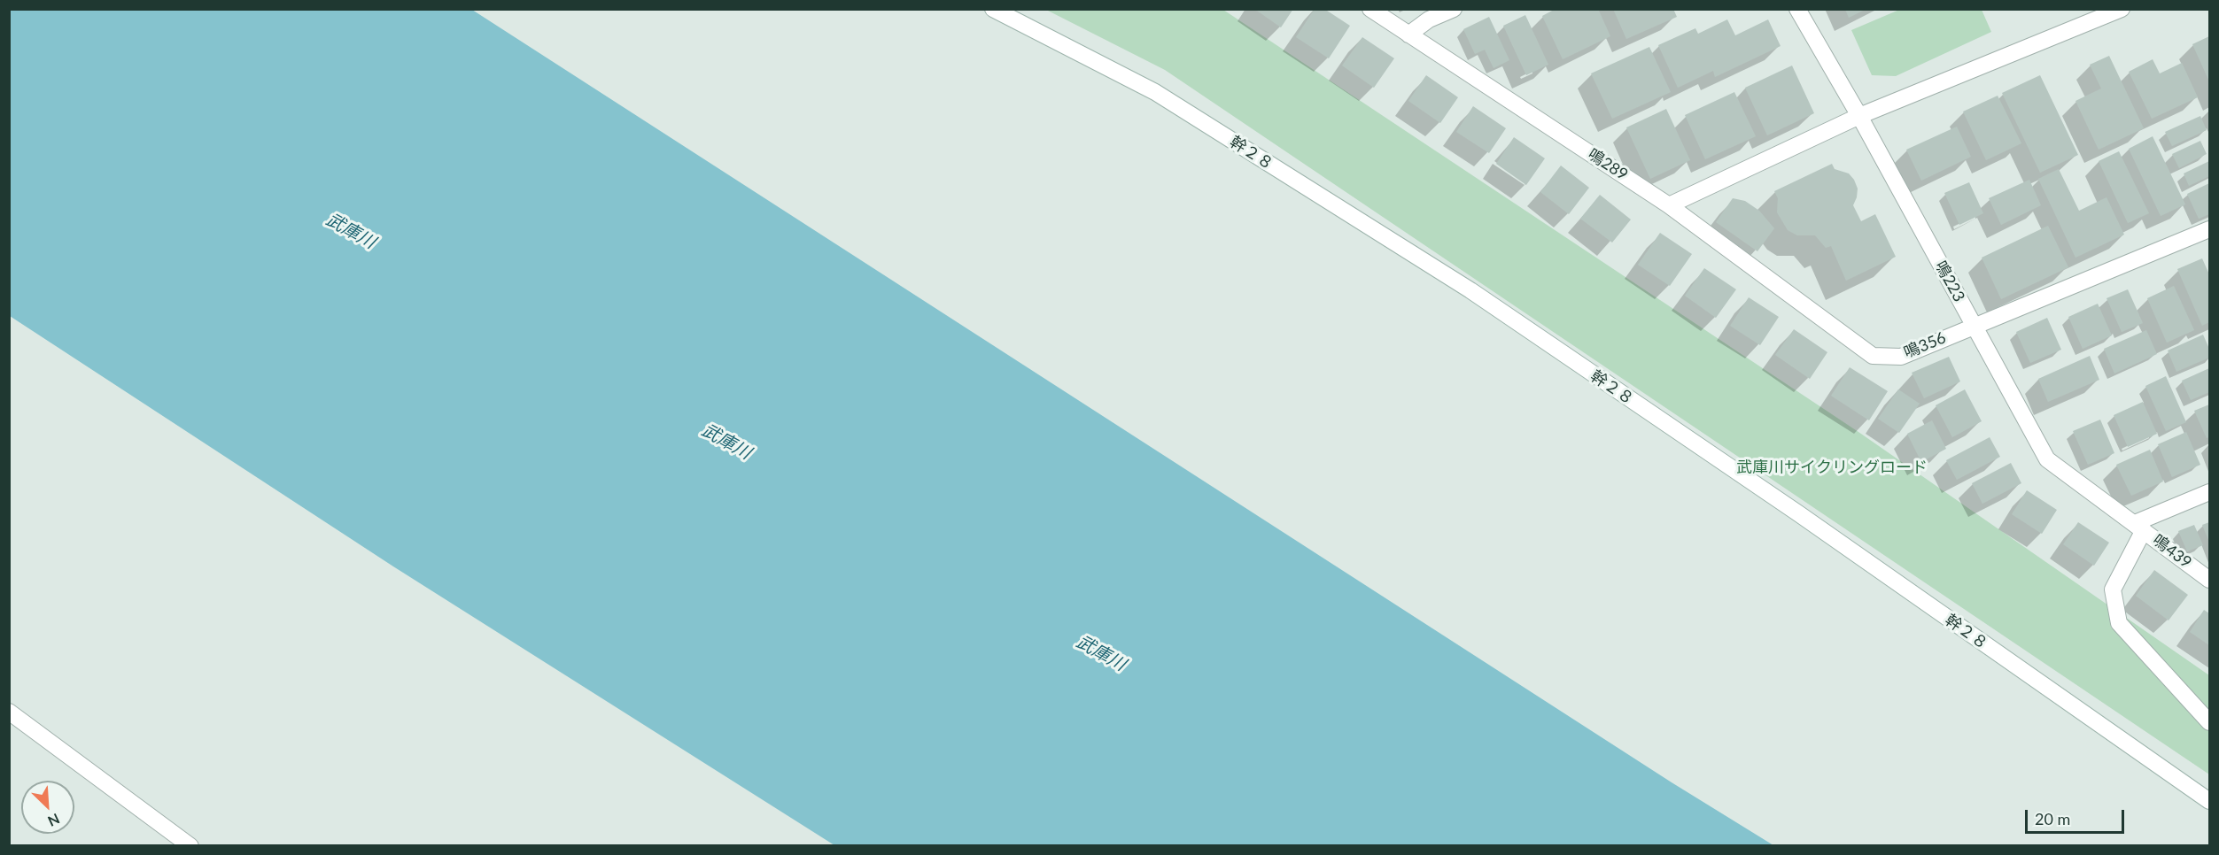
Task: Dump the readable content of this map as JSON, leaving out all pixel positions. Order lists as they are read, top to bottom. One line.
{"streets":{"street":["幹２８","鳴289","鳴223","鳴356","鳴439"]},"crossings":[["鳴289","鳴356"],["鳴223","鳴356"],["鳴223","鳴439"]],"water":["武庫川"],"parks":["武庫川サイクリングロード"],"scale_bar":"20 m","north":"bottom right"}
